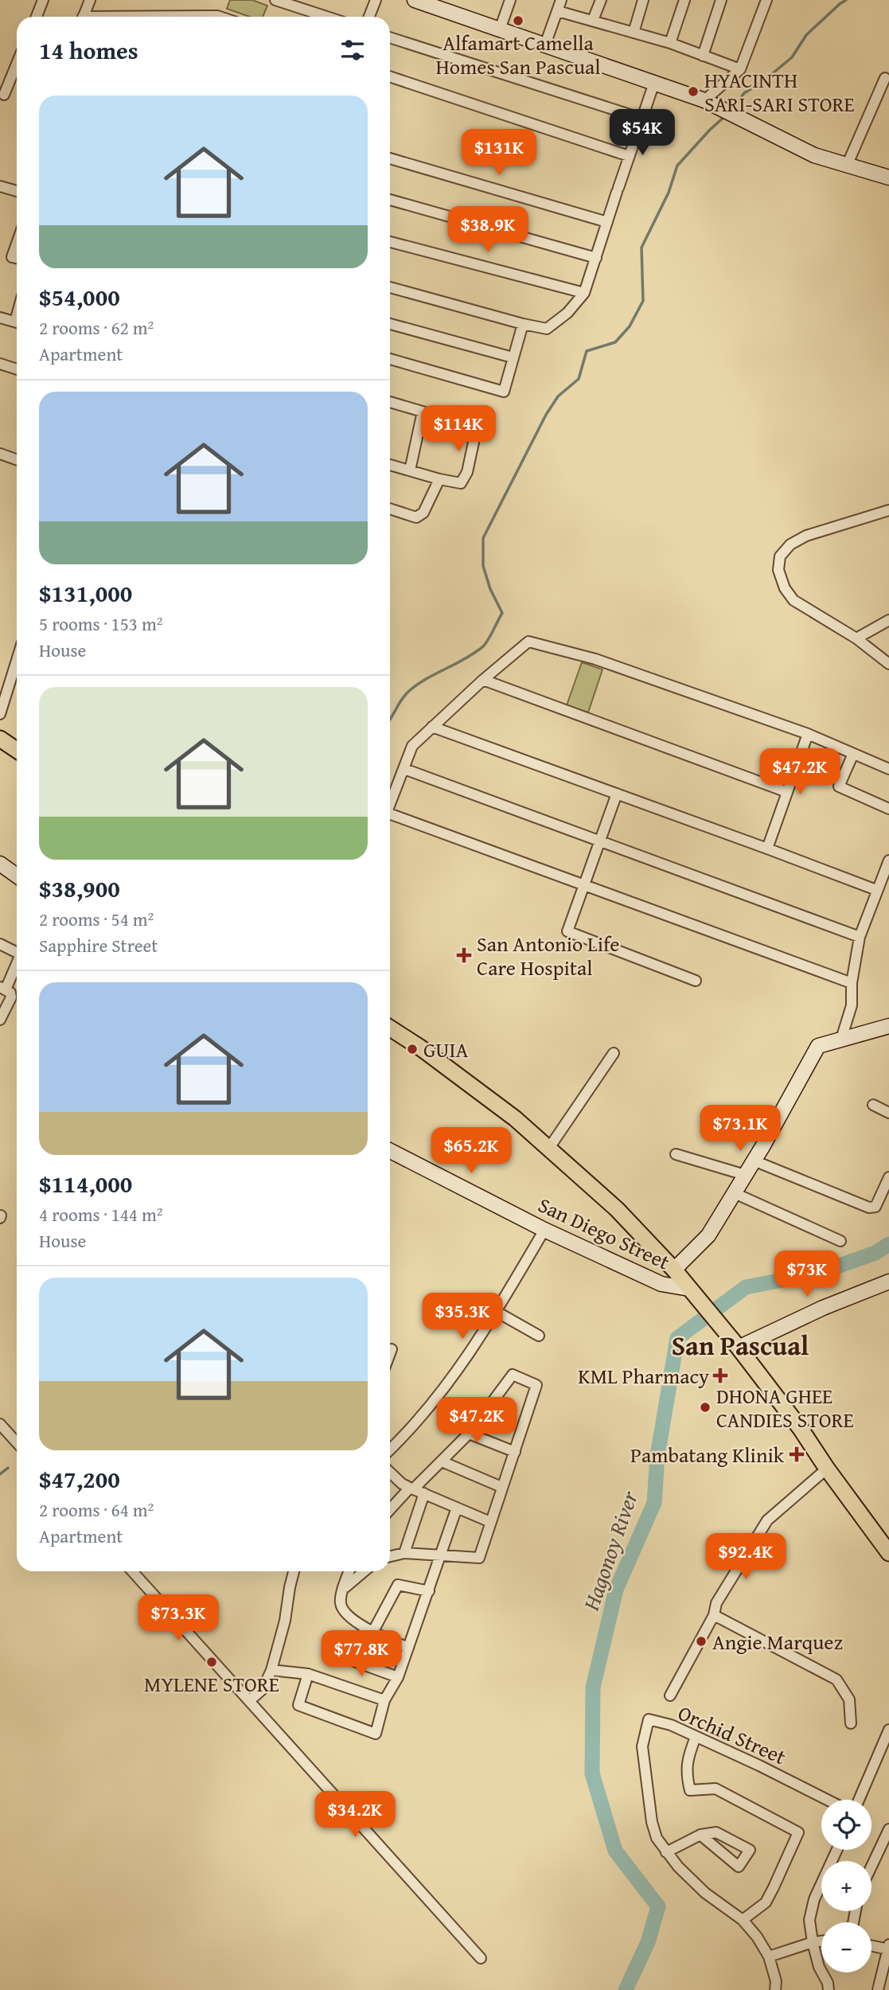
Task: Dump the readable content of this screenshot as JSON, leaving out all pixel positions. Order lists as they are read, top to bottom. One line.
{"streets":{"street":["San Diego Street","Orchid Street"]},"districts":["San Pascual"],"water":["Hagonoy River"],"places":{"other":["Alfamart Camella Homes San Pascual","HYACINTH SARI-SARI STORE","GUIA","DHONA GHEE CANDIES STORE","Angie Marquez","MYLENE STORE"],"health":["San Antonio Life Care Hospital","KML Pharmacy","Pambatang Klinik"]},"page":{"heading":"14 homes","list":[{"name":"$54,000","note":"2 rooms · 62 m² · Apartment"},{"name":"$131,000","note":"5 rooms · 153 m² · House"},{"name":"$38,900","note":"2 rooms · 54 m² · Sapphire Street"},{"name":"$114,000","note":"4 rooms · 144 m² · House"},{"name":"$47,200","note":"2 rooms · 64 m² · Apartment"}],"price":["$54K","$131K","$38.9K","$114K","$47.2K","$73.1K","$65.2K","$73K","$35.3K","$47.2K","$92.4K","$73.3K","$77.8K","$34.2K"],"map_buttons":["+","−"]}}
